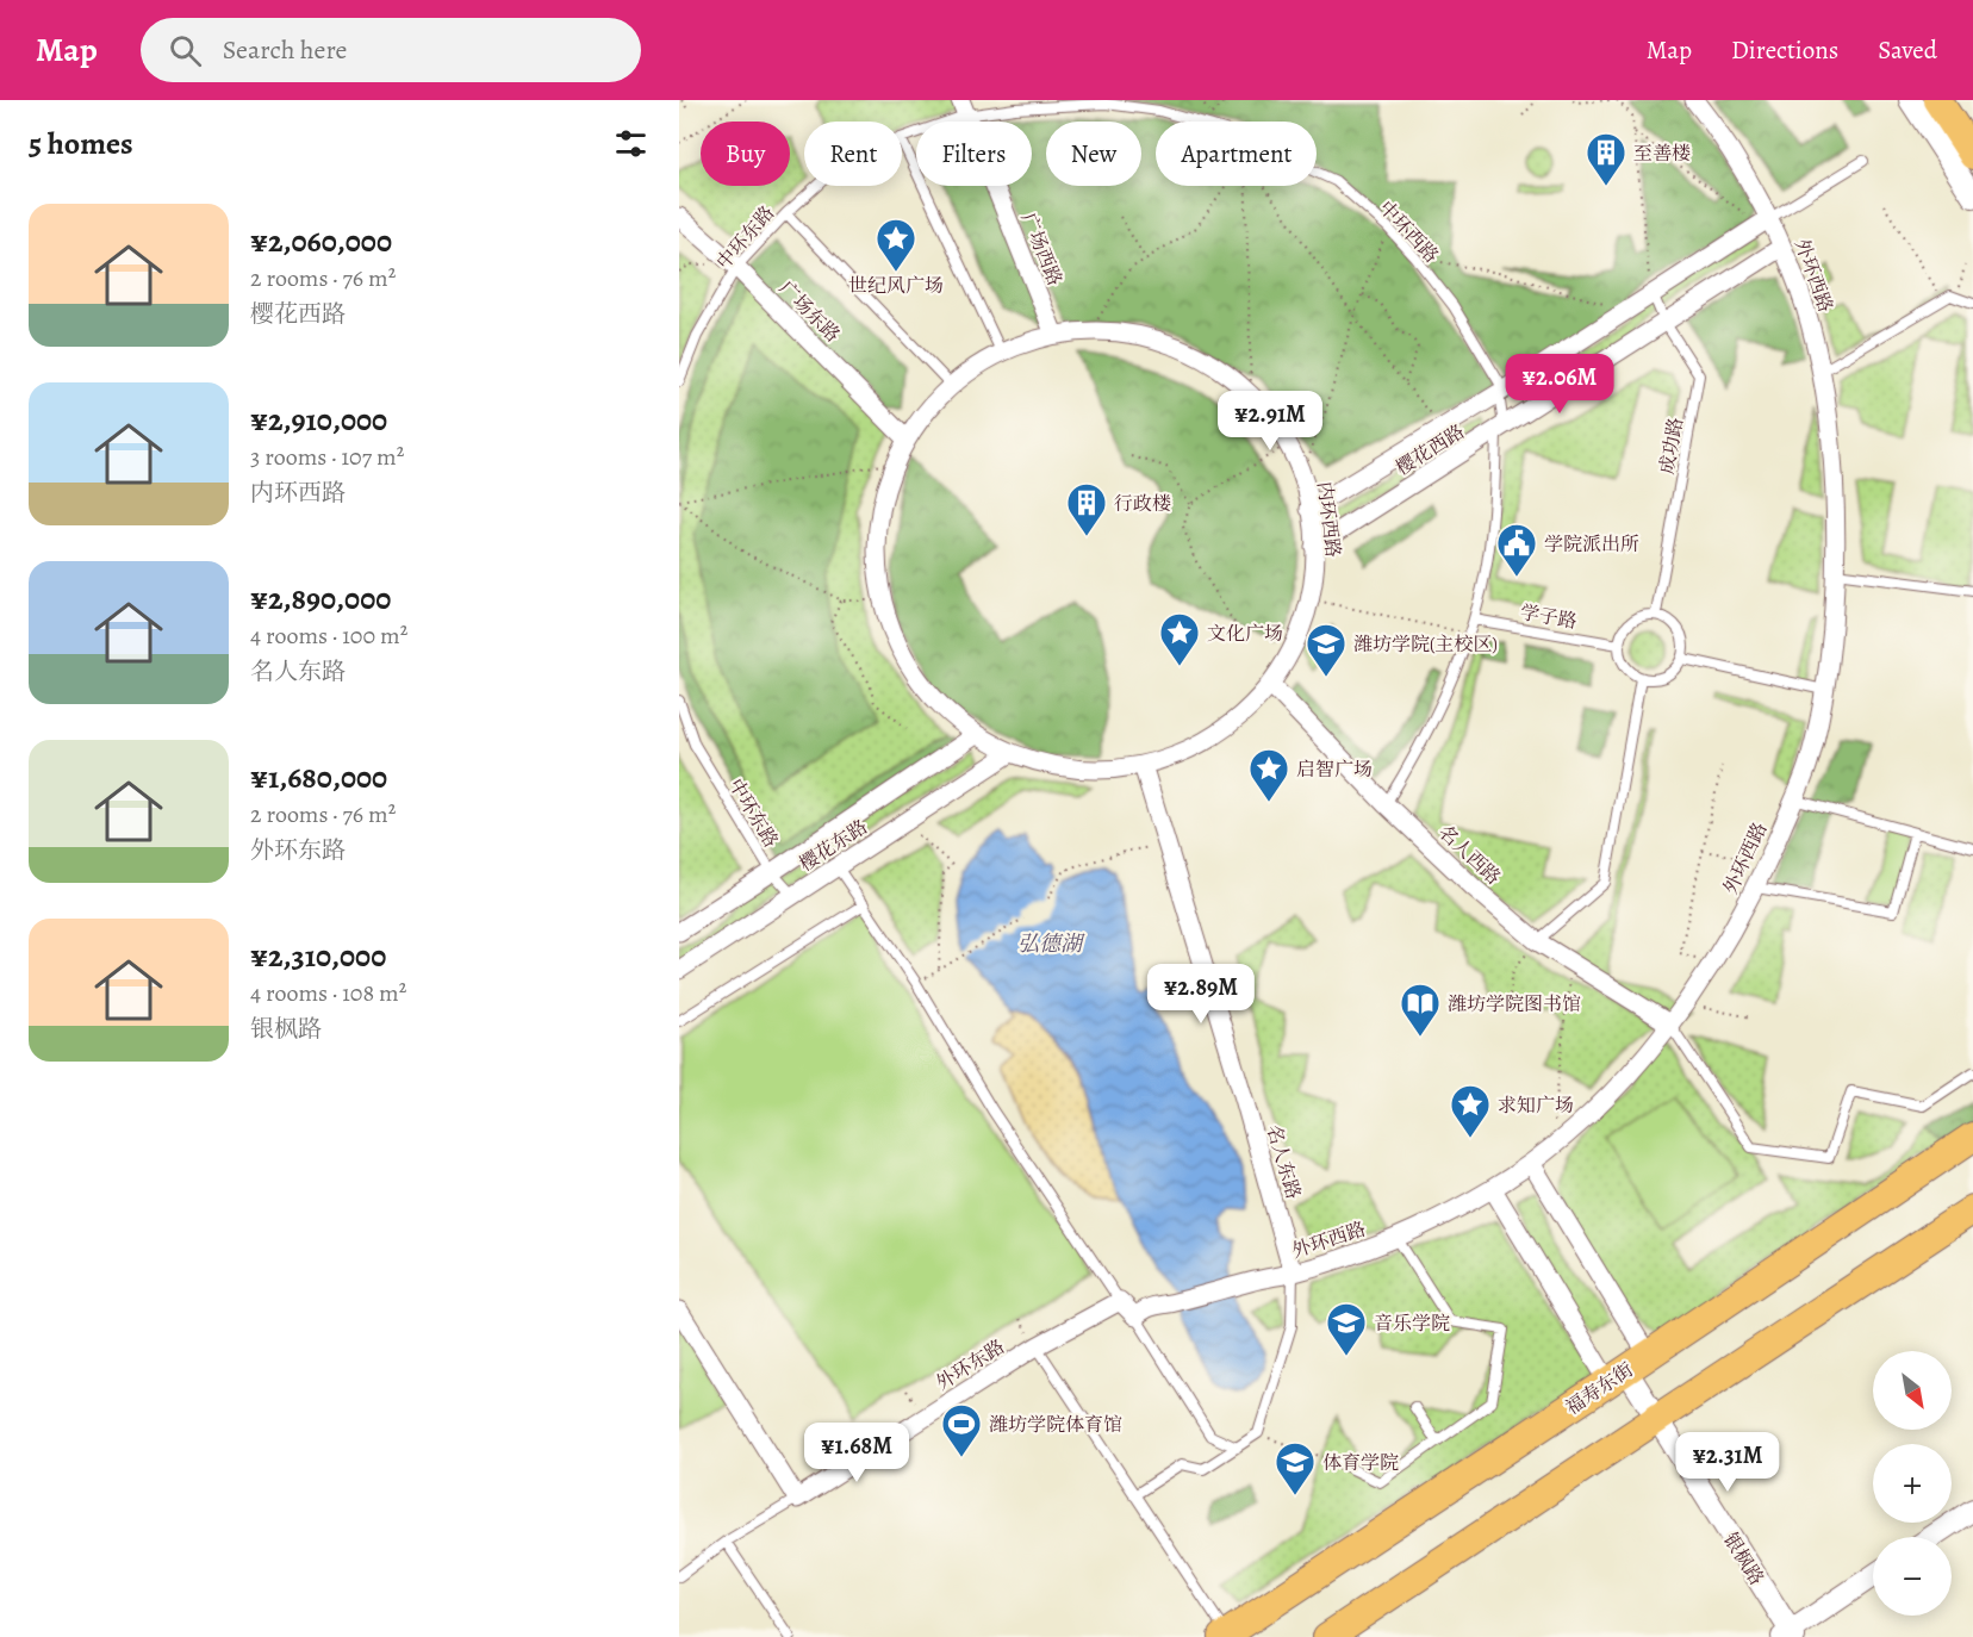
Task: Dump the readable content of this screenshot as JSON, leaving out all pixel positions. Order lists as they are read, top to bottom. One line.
{"streets":{"main road":["福寿东街"],"street":["广场西路","外环西路","广场东路","樱花西路","内环西路","樱花东路","名人西路","名人东路","外环东路","银枫路"],"lane":["中环西路","中环东路","成功路","学子路"]},"crossings":[["中环西路","广场西路"],["中环西路","樱花西路"],["中环西路","学子路"],["中环西路","名人西路"],["中环东路","广场东路"],["中环东路","樱花东路"],["广场西路","内环西路"],["外环西路","樱花西路"],["外环西路","名人西路"],["外环西路","名人东路"],["广场东路","内环西路"],["成功路","樱花西路"],["成功路","学子路"],["樱花西路","内环西路"],["内环西路","樱花东路"],["内环西路","名人西路"],["内环西路","名人东路"],["福寿东街","银枫路"]],"water":["弘德湖"],"places":{"building":["至善楼","行政楼"],"place":["世纪风广场","文化广场","启智广场","求知广场"],"public building":["学院派出所"],"school or university":["潍坊学院(主校区)","音乐学院","体育学院"],"library":["潍坊学院图书馆"],"sports":["潍坊学院体育馆"]},"north":"bottom right","page":{"header":"Map","search":"Search here","nav":["Map","Directions","Saved"],"heading":"5 homes","chip":["Buy","Rent","Filters","New","Apartment"],"list":[{"name":"¥2,060,000","note":"2 rooms · 76 m² · 樱花西路"},{"name":"¥2,910,000","note":"3 rooms · 107 m² · 内环西路"},{"name":"¥2,890,000","note":"4 rooms · 100 m² · 名人东路"},{"name":"¥1,680,000","note":"2 rooms · 76 m² · 外环东路"},{"name":"¥2,310,000","note":"4 rooms · 108 m² · 银枫路"}],"price":["¥2.06M","¥2.91M","¥2.89M","¥1.68M","¥2.31M"],"map_buttons":["+","−"]}}
